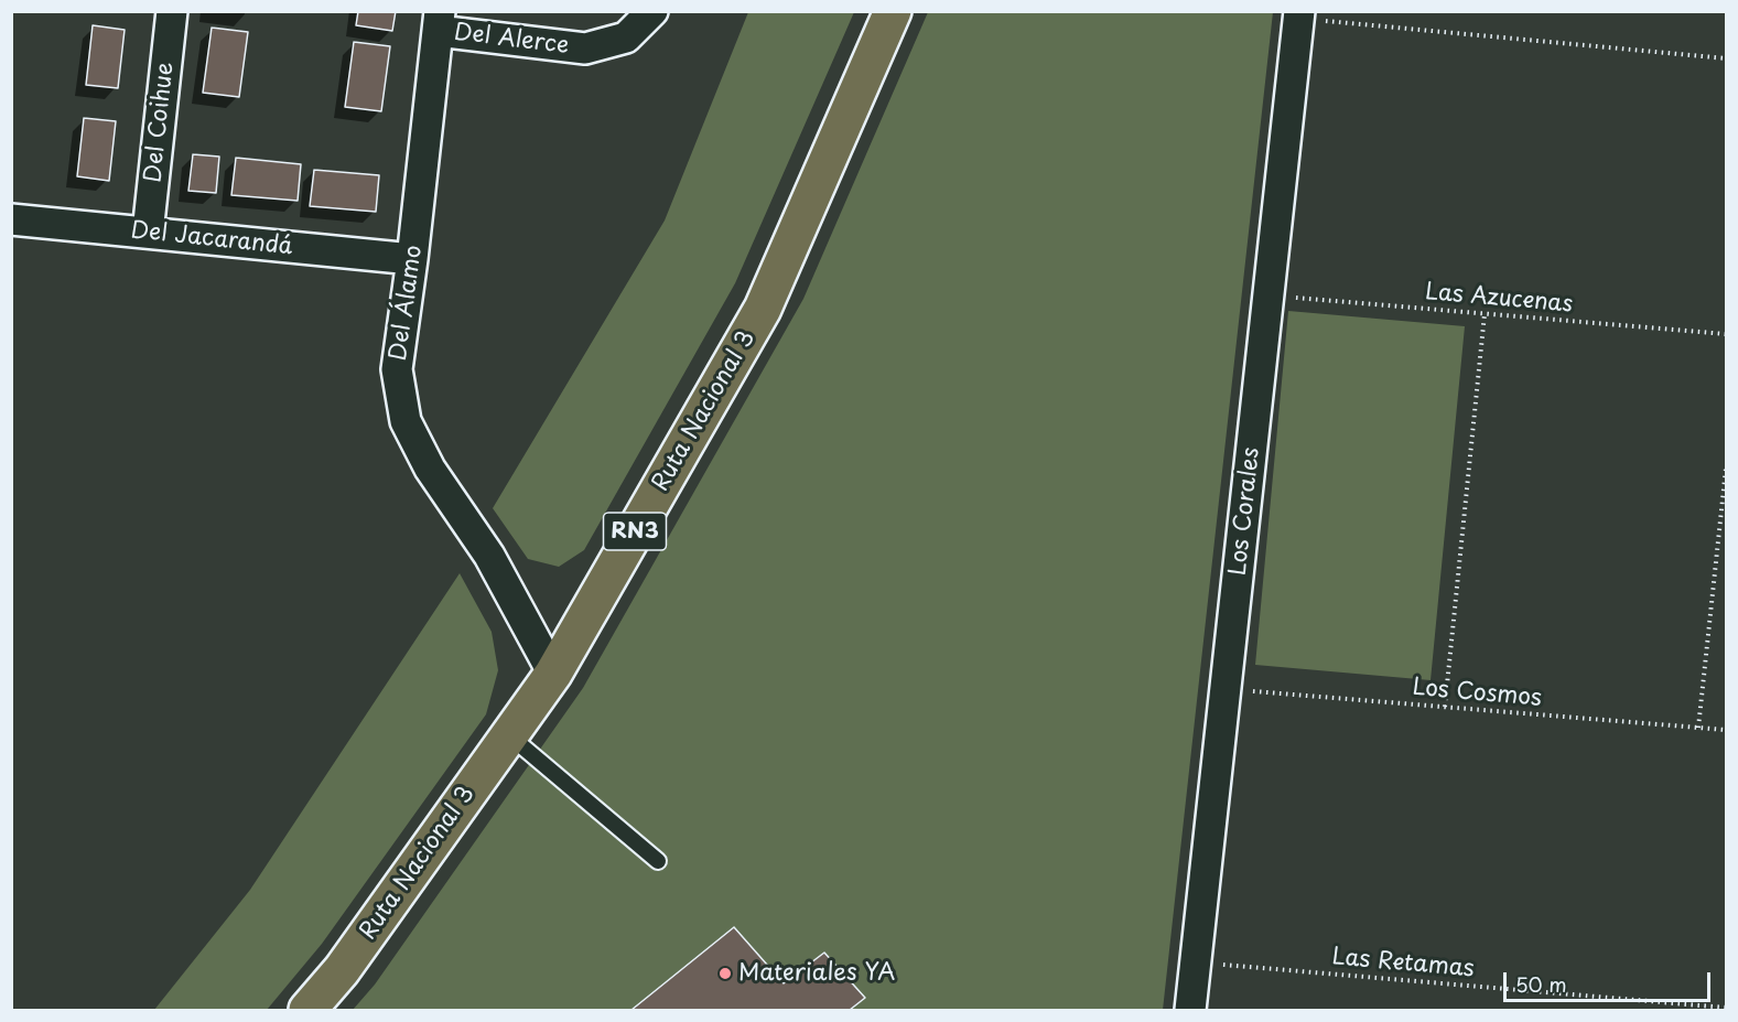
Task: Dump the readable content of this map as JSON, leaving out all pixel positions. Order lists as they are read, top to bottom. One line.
{"streets":{"highway":["Ruta Nacional 3","RN3"],"street":["Del Alerce","Del Coihue","Del Jacarandá","Del Álamo","Los Corales"],"path":["Las Azucenas","Los Cosmos","Las Retamas"]},"crossings":[["Del Alerce","Del Álamo"],["Del Coihue","Del Jacarandá"],["Del Jacarandá","Del Álamo"],["Las Azucenas","Los Corales"],["Del Álamo","Ruta Nacional 3"],["Los Corales","Los Cosmos"],["Los Corales","Las Retamas"]],"places":["Materiales YA"],"scale_bar":"50 m"}
